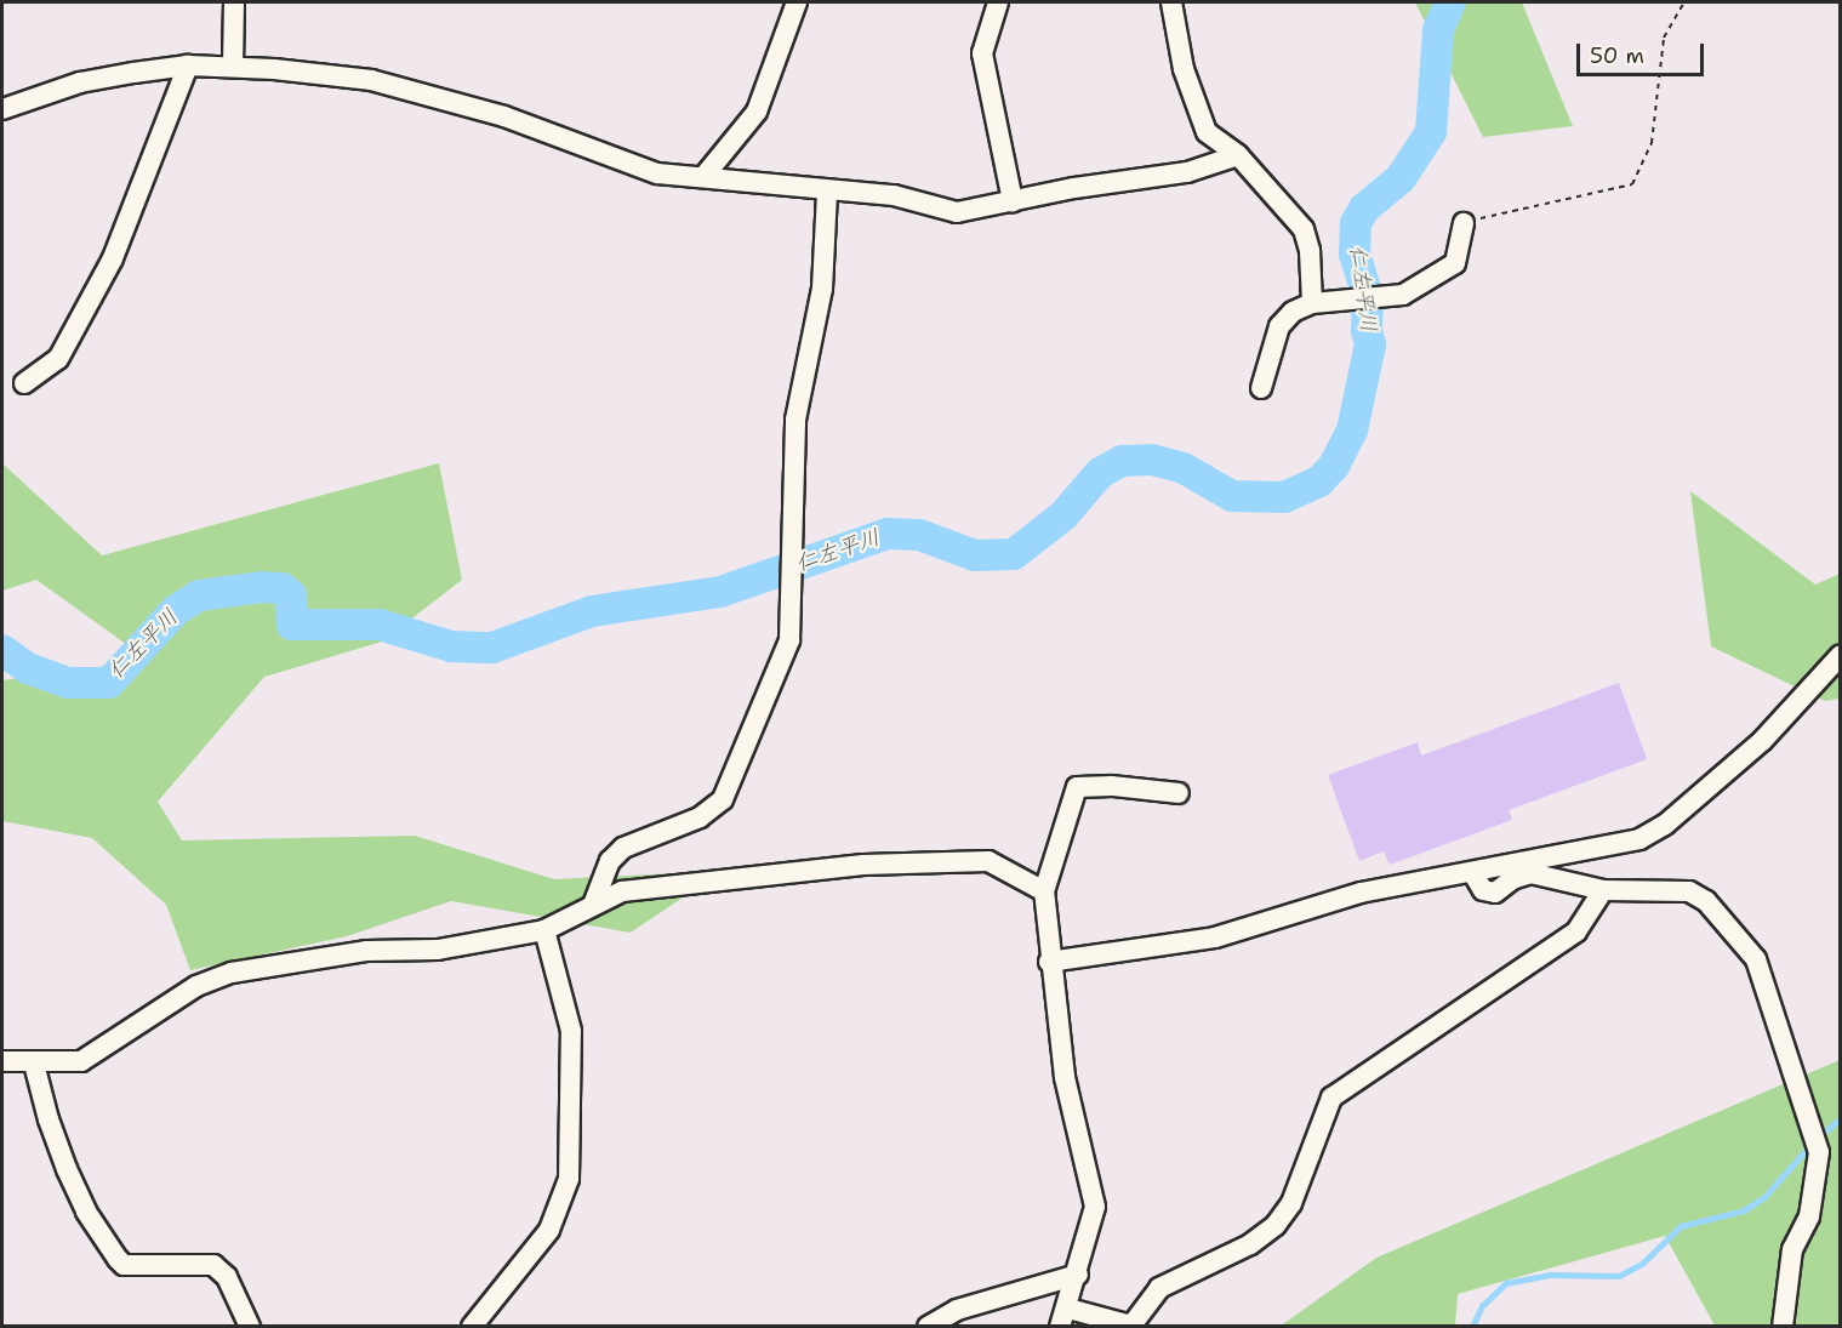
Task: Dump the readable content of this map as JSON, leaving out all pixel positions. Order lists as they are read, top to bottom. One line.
{"water":["仁左平川"],"scale_bar":"50 m"}
